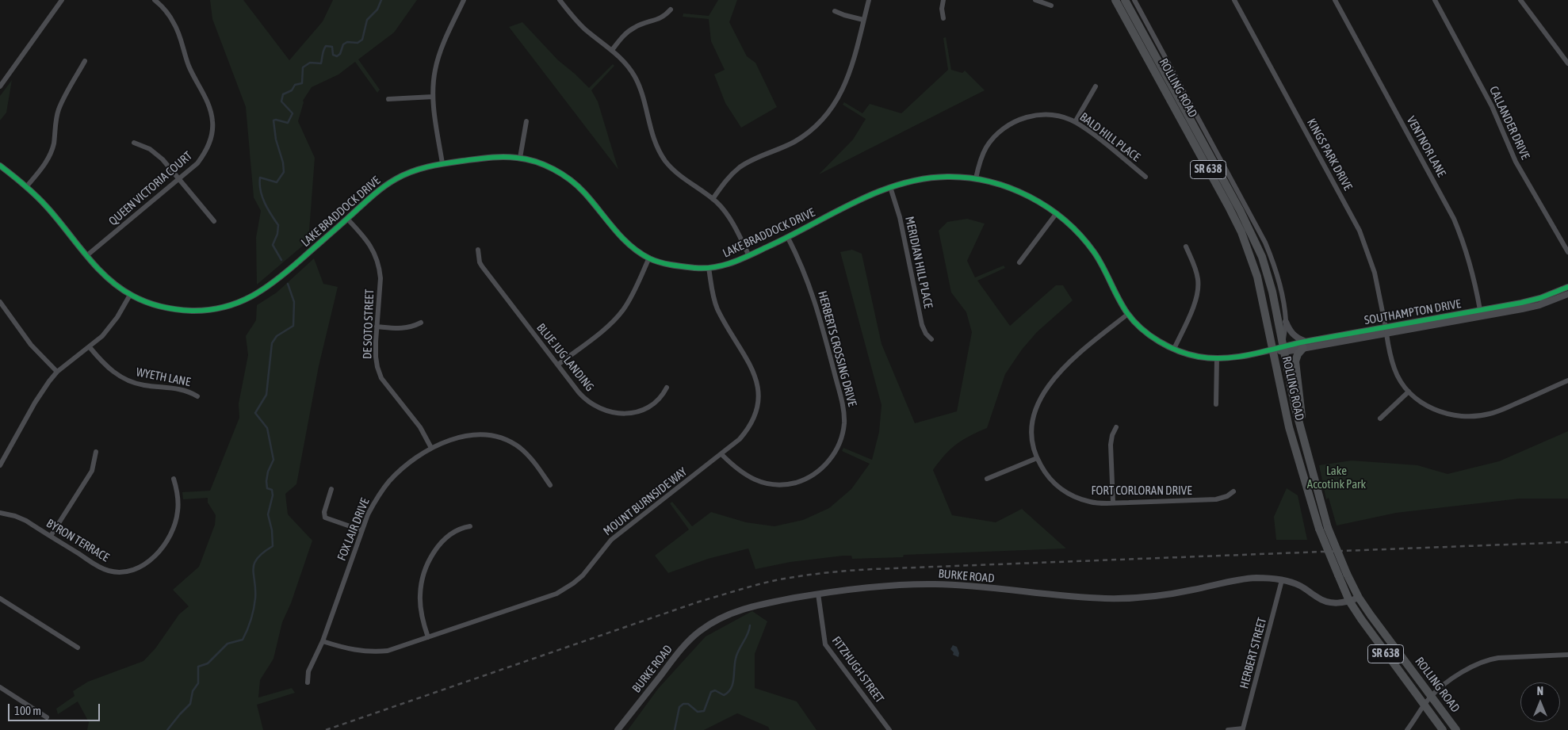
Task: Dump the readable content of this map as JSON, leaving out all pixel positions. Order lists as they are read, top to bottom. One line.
{"streets":{"main road":["ROLLING ROAD","SR 638"],"street":["CALLANDER DRIVE","BALD HILL PLACE","VENTNOR LANE","KINGS PARK DRIVE","QUEEN VICTORIA COURT","LAKE BRADDOCK DRIVE","MERIDIAN HILL PLACE","SOUTHAMPTON DRIVE","DE SOTO STREET","HERBERTS CROSSING DRIVE","BLUE JUG LANDING","WYETH LANE","FORT CORLORAN DRIVE","MOUNT BURNSIDE WAY","FOX LAIR DRIVE","BYRON TERRACE","BURKE ROAD","HERBERT STREET","FITZHUGH STREET"]},"crossings":[["ROLLING ROAD","LAKE BRADDOCK DRIVE"],["ROLLING ROAD","SOUTHAMPTON DRIVE"],["ROLLING ROAD","BURKE ROAD"],["BALD HILL PLACE","LAKE BRADDOCK DRIVE"],["VENTNOR LANE","SOUTHAMPTON DRIVE"],["KINGS PARK DRIVE","SOUTHAMPTON DRIVE"],["QUEEN VICTORIA COURT","LAKE BRADDOCK DRIVE"],["LAKE BRADDOCK DRIVE","MERIDIAN HILL PLACE"],["LAKE BRADDOCK DRIVE","SOUTHAMPTON DRIVE"],["LAKE BRADDOCK DRIVE","DE SOTO STREET"],["LAKE BRADDOCK DRIVE","HERBERTS CROSSING DRIVE"],["LAKE BRADDOCK DRIVE","FORT CORLORAN DRIVE"],["LAKE BRADDOCK DRIVE","MOUNT BURNSIDE WAY"],["DE SOTO STREET","FOX LAIR DRIVE"],["HERBERTS CROSSING DRIVE","MOUNT BURNSIDE WAY"],["MOUNT BURNSIDE WAY","FOX LAIR DRIVE"],["BURKE ROAD","HERBERT STREET"],["BURKE ROAD","FITZHUGH STREET"]],"parks":["Lake Accotink Park"],"scale_bar":"100 m","north":"top"}
